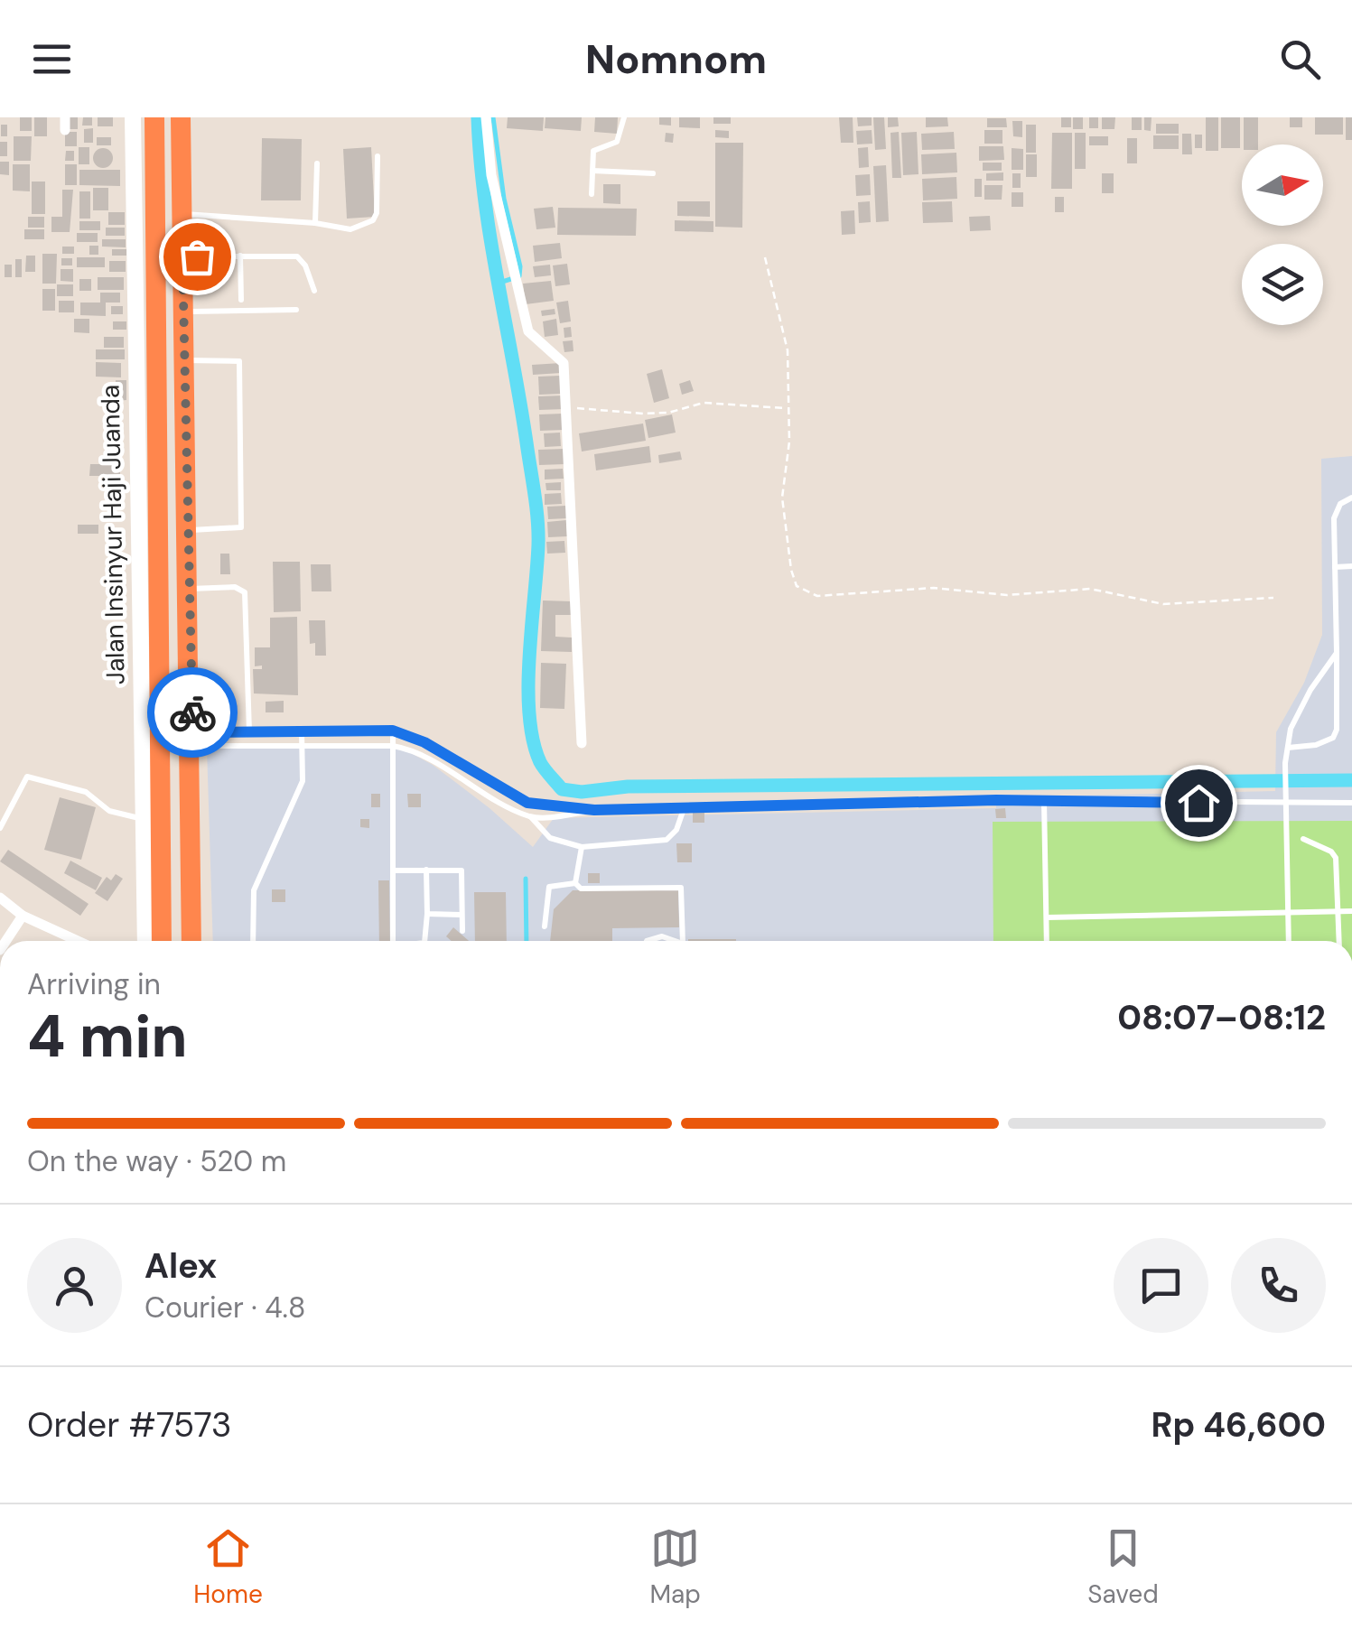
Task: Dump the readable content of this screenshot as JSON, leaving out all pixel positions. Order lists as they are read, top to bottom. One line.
{"streets":{"highway":["Jalan Insinyur Haji Juanda"]},"north":"right","page":{"header":"Nomnom","heading":["4 min","Arriving in","08:07–08:12"],"panel":["Alex","Courier · 4.8","Order #7573","Rp 46,600"],"bar":"On the way · 520 m","tabs":["Home","Map","Saved"]}}
